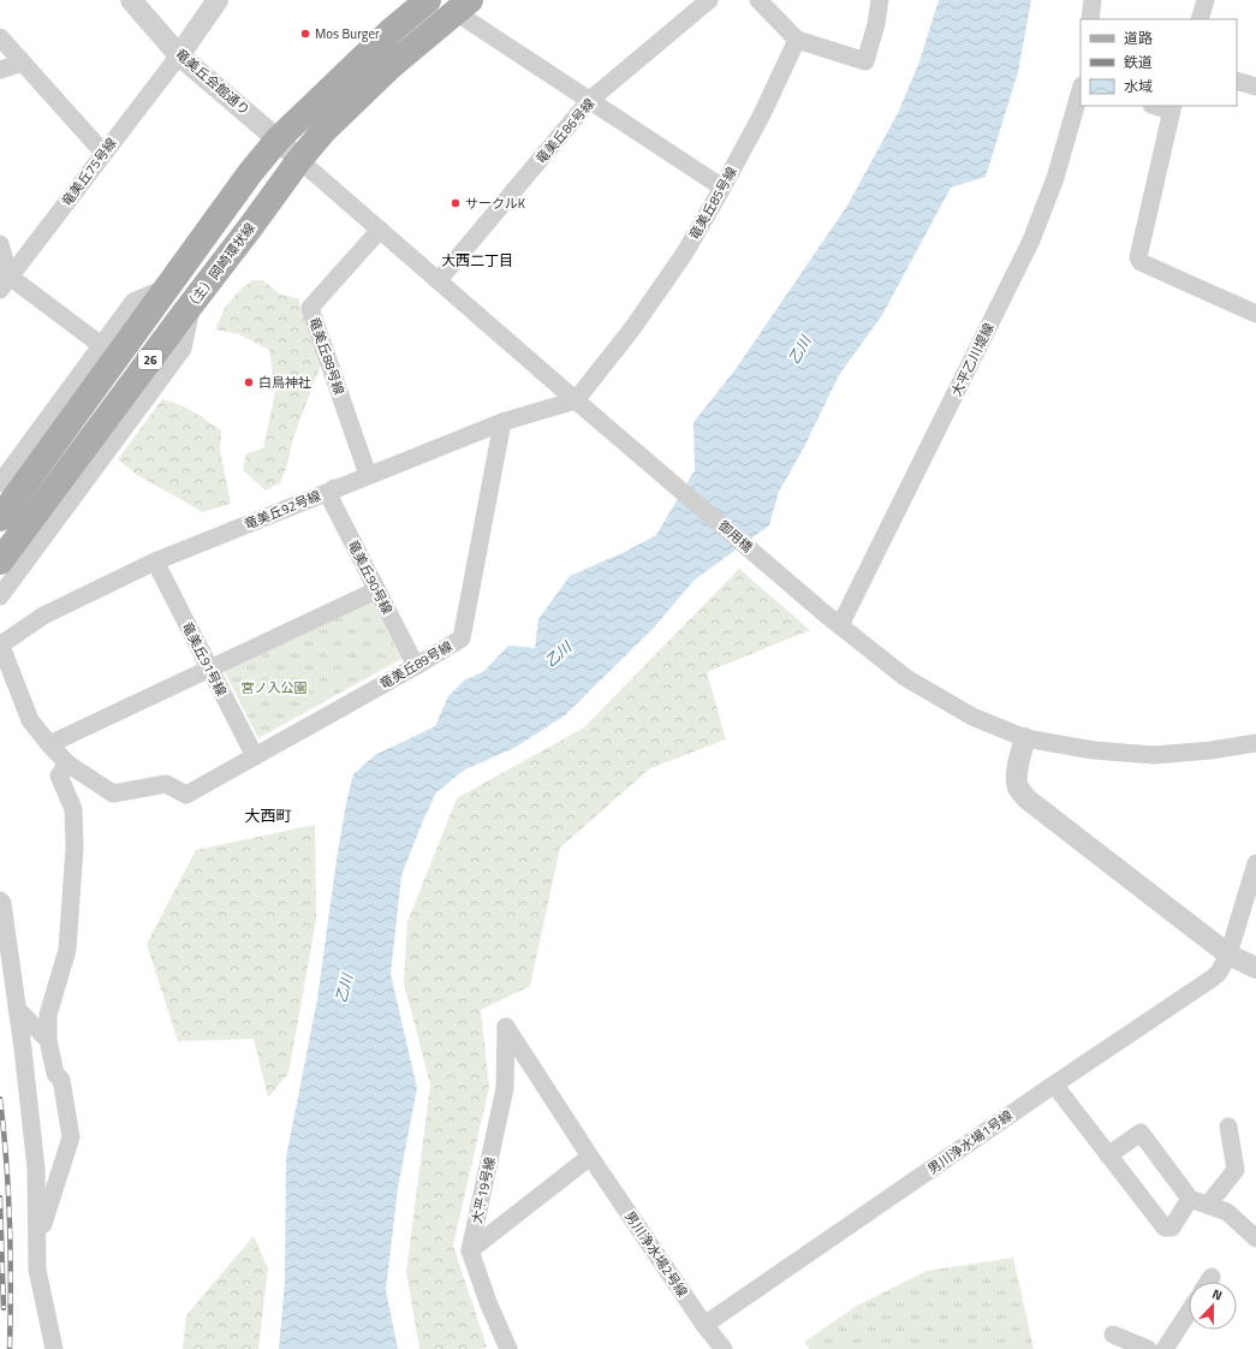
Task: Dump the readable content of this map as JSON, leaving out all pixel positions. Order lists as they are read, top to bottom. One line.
{"streets":{"main road":["（主）岡崎環状線","26"],"street":["竜美丘会館通り","竜美丘86号線","竜美丘75号線","竜美丘85号線","竜美丘88号線","大平乙川堤線","竜美丘92号線","御用橋","竜美丘90号線","竜美丘91号線","竜美丘89号線","男川浄水場1号線","大平19号線","男川浄水場2号線"]},"crossings":[["竜美丘会館通り","竜美丘75号線"],["竜美丘会館通り","（主）岡崎環状線"],["竜美丘会館通り","26"],["竜美丘会館通り","御用橋"],["竜美丘86号線","御用橋"],["竜美丘85号線","竜美丘92号線"],["竜美丘85号線","御用橋"],["（主）岡崎環状線","御用橋"],["竜美丘88号線","竜美丘92号線"],["竜美丘88号線","御用橋"],["大平乙川堤線","御用橋"],["竜美丘92号線","御用橋"],["竜美丘92号線","竜美丘90号線"],["竜美丘92号線","竜美丘91号線"],["竜美丘92号線","竜美丘89号線"],["竜美丘90号線","竜美丘89号線"],["竜美丘91号線","竜美丘89号線"],["男川浄水場1号線","男川浄水場2号線"],["大平19号線","男川浄水場2号線"]],"districts":["大西二丁目","大西町"],"water":["乙川"],"parks":["宮ノ入公園"],"places":["Mos Burger","サークルK","白鳥神社"],"legend":["道路","鉄道","水域"],"north":"top"}
